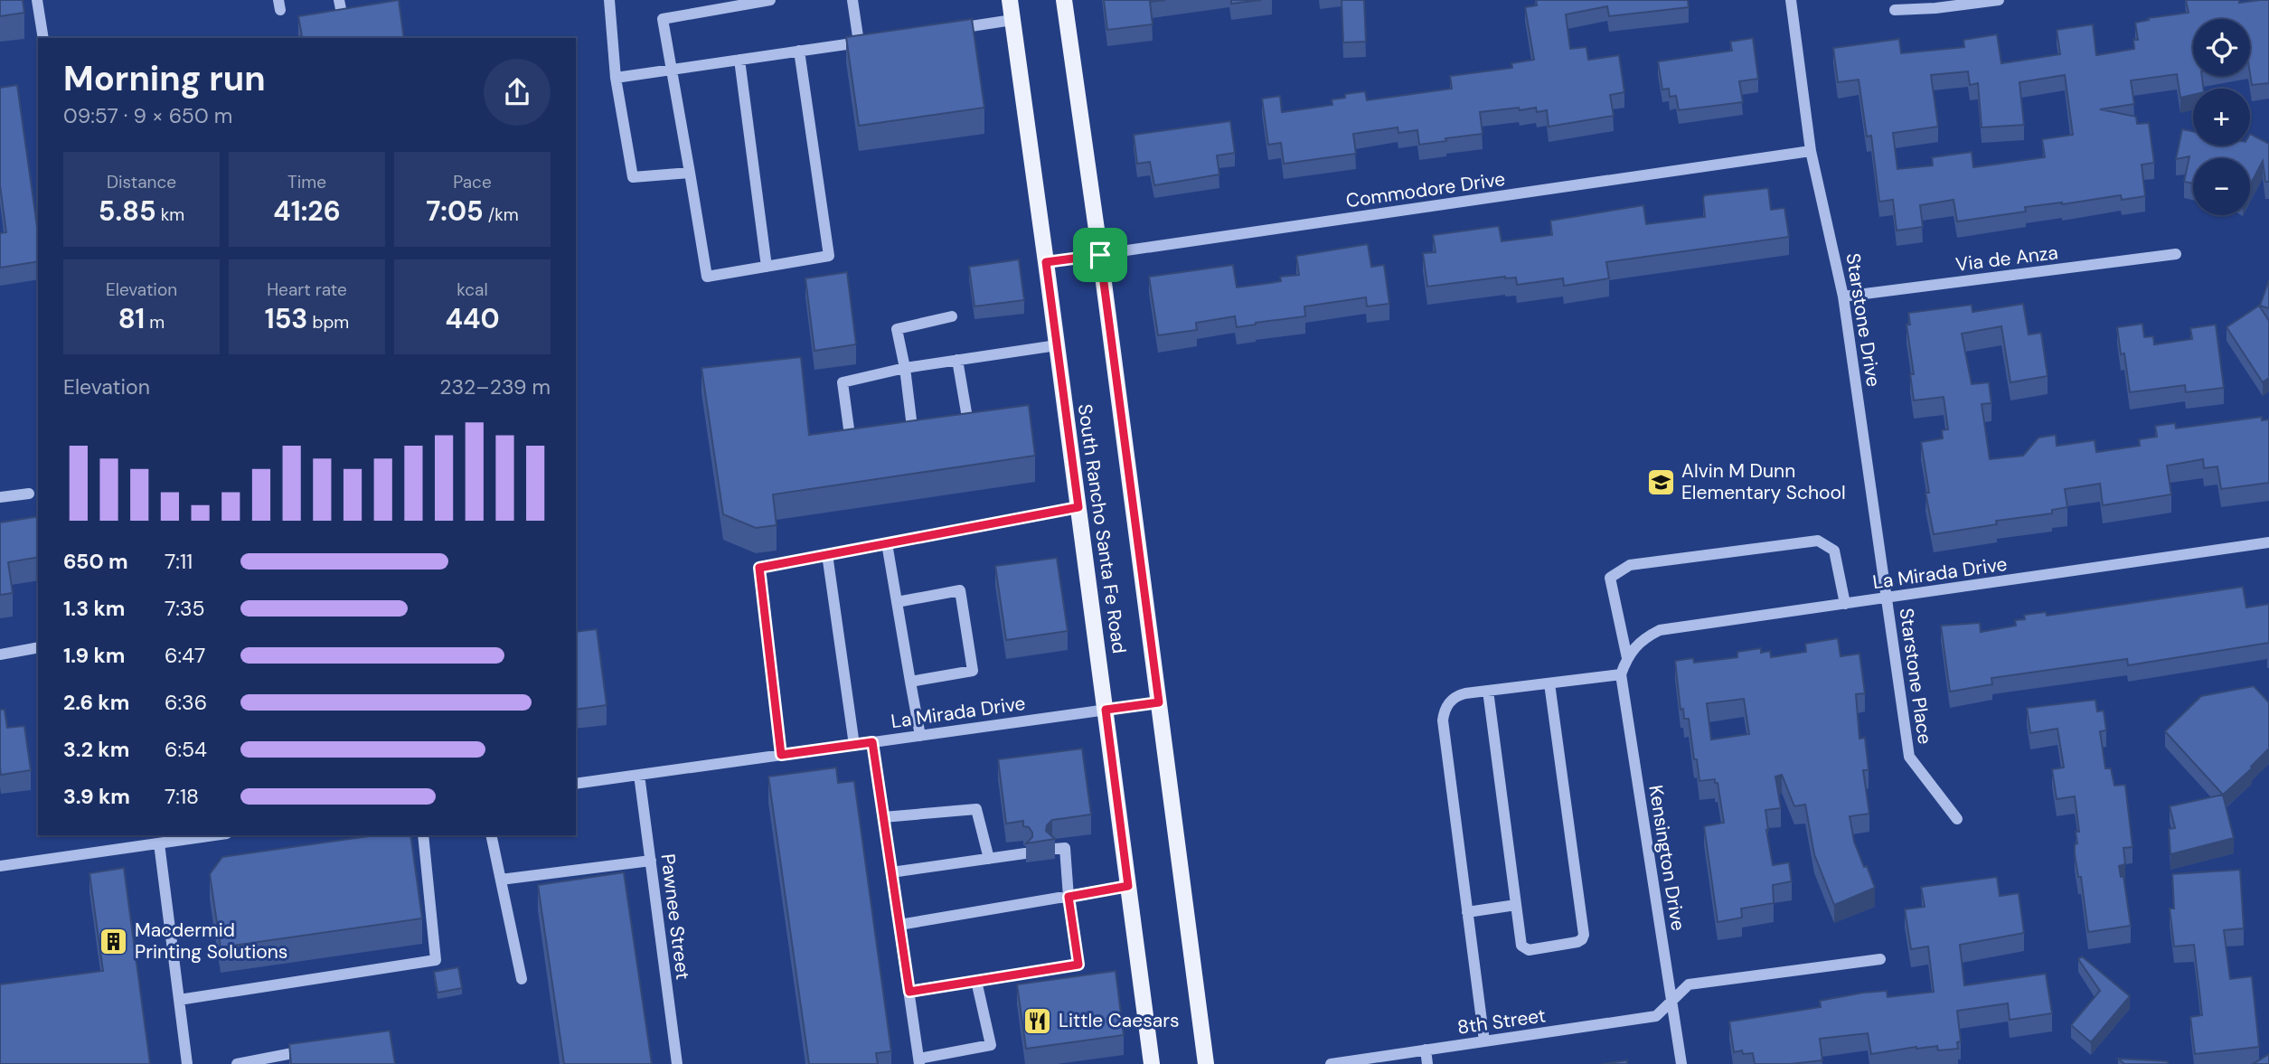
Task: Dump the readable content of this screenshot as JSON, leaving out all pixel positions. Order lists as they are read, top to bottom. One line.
{"streets":{"main road":["South Rancho Santa Fe Road"],"street":["Commodore Drive","Via de Anza","Starstone Drive","La Mirada Drive","Starstone Place","Kensington Drive","Pawnee Street","8th Street"]},"crossings":[["Commodore Drive","Starstone Drive"],["Commodore Drive","South Rancho Santa Fe Road"],["Via de Anza","Starstone Drive"],["Starstone Drive","La Mirada Drive"],["Starstone Drive","Starstone Place"],["South Rancho Santa Fe Road","La Mirada Drive"],["La Mirada Drive","Starstone Place"],["La Mirada Drive","Pawnee Street"],["Kensington Drive","8th Street"]],"places":{"school or university":["Alvin M Dunn Elementary School"],"building":["Macdermid Printing Solutions"],"restaurant":["Little Caesars"]},"page":{"map_buttons":["+","−"],"heading":["Morning run","09:57 · 9 × 650 m"],"stats":[["Distance","5.85 km"],["Time","41:26"],["Pace","7:05 /km"],["Elevation","81 m"],["Heart rate","153 bpm"],["kcal","440"]],"chart":["Elevation","232–239 m"],"list":[{"name":"650 m","note":"7:11"},{"name":"1.3 km","note":"7:35"},{"name":"1.9 km","note":"6:47"},{"name":"2.6 km","note":"6:36"},{"name":"3.2 km","note":"6:54"},{"name":"3.9 km","note":"7:18"}]}}
